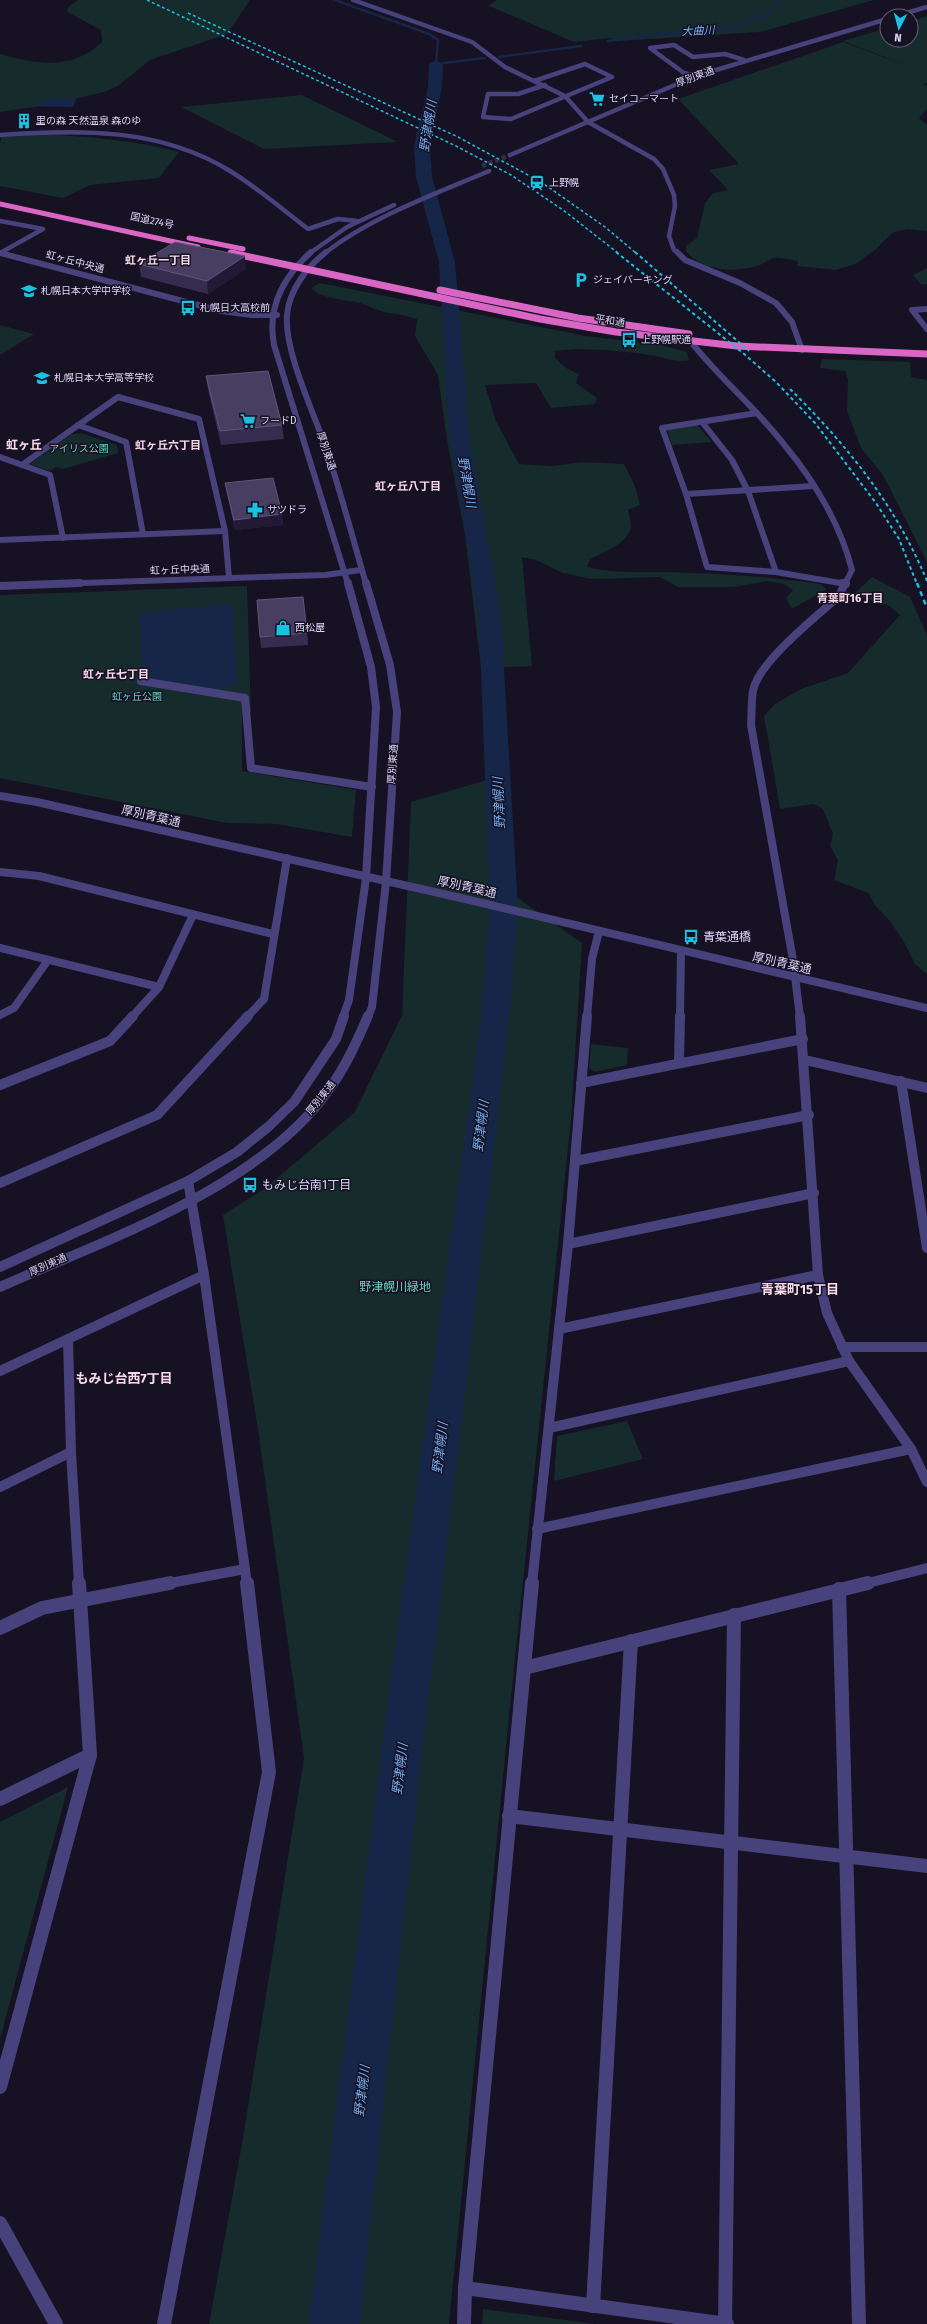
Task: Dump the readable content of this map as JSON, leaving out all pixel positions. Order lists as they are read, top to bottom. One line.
{"streets":{"highway":["国道274号","平和通"],"street":["厚別東通","虹ヶ丘中央通","厚別青葉通"]},"crossings":[["厚別東通","国道274号"],["厚別東通","虹ヶ丘中央通"],["厚別東通","平和通"],["厚別東通","厚別青葉通"],["国道274号","平和通"]],"districts":["虹ヶ丘一丁目","虹ヶ丘","虹ヶ丘六丁目","虹ヶ丘八丁目","青葉町16丁目","虹ヶ丘七丁目","青葉町15丁目","もみじ台西7丁目"],"water":["大曲川","野津幌川"],"parks":["アイリス公園","虹ヶ丘公園","野津幌川緑地"],"places":{"supermarket":["セイコーマート","フードD"],"building":["里の森 天然温泉 森のゆ"],"station":["上野幌"],"parking":["ジェイパーキング"],"school or university":["札幌日本大学中学校","札幌日本大学高等学校"],"bus stop":["札幌日大高校前","上野幌駅通","青葉通橋","もみじ台南1丁目"],"pharmacy":["サツドラ"],"shop":["西松屋"]},"north":"bottom"}
